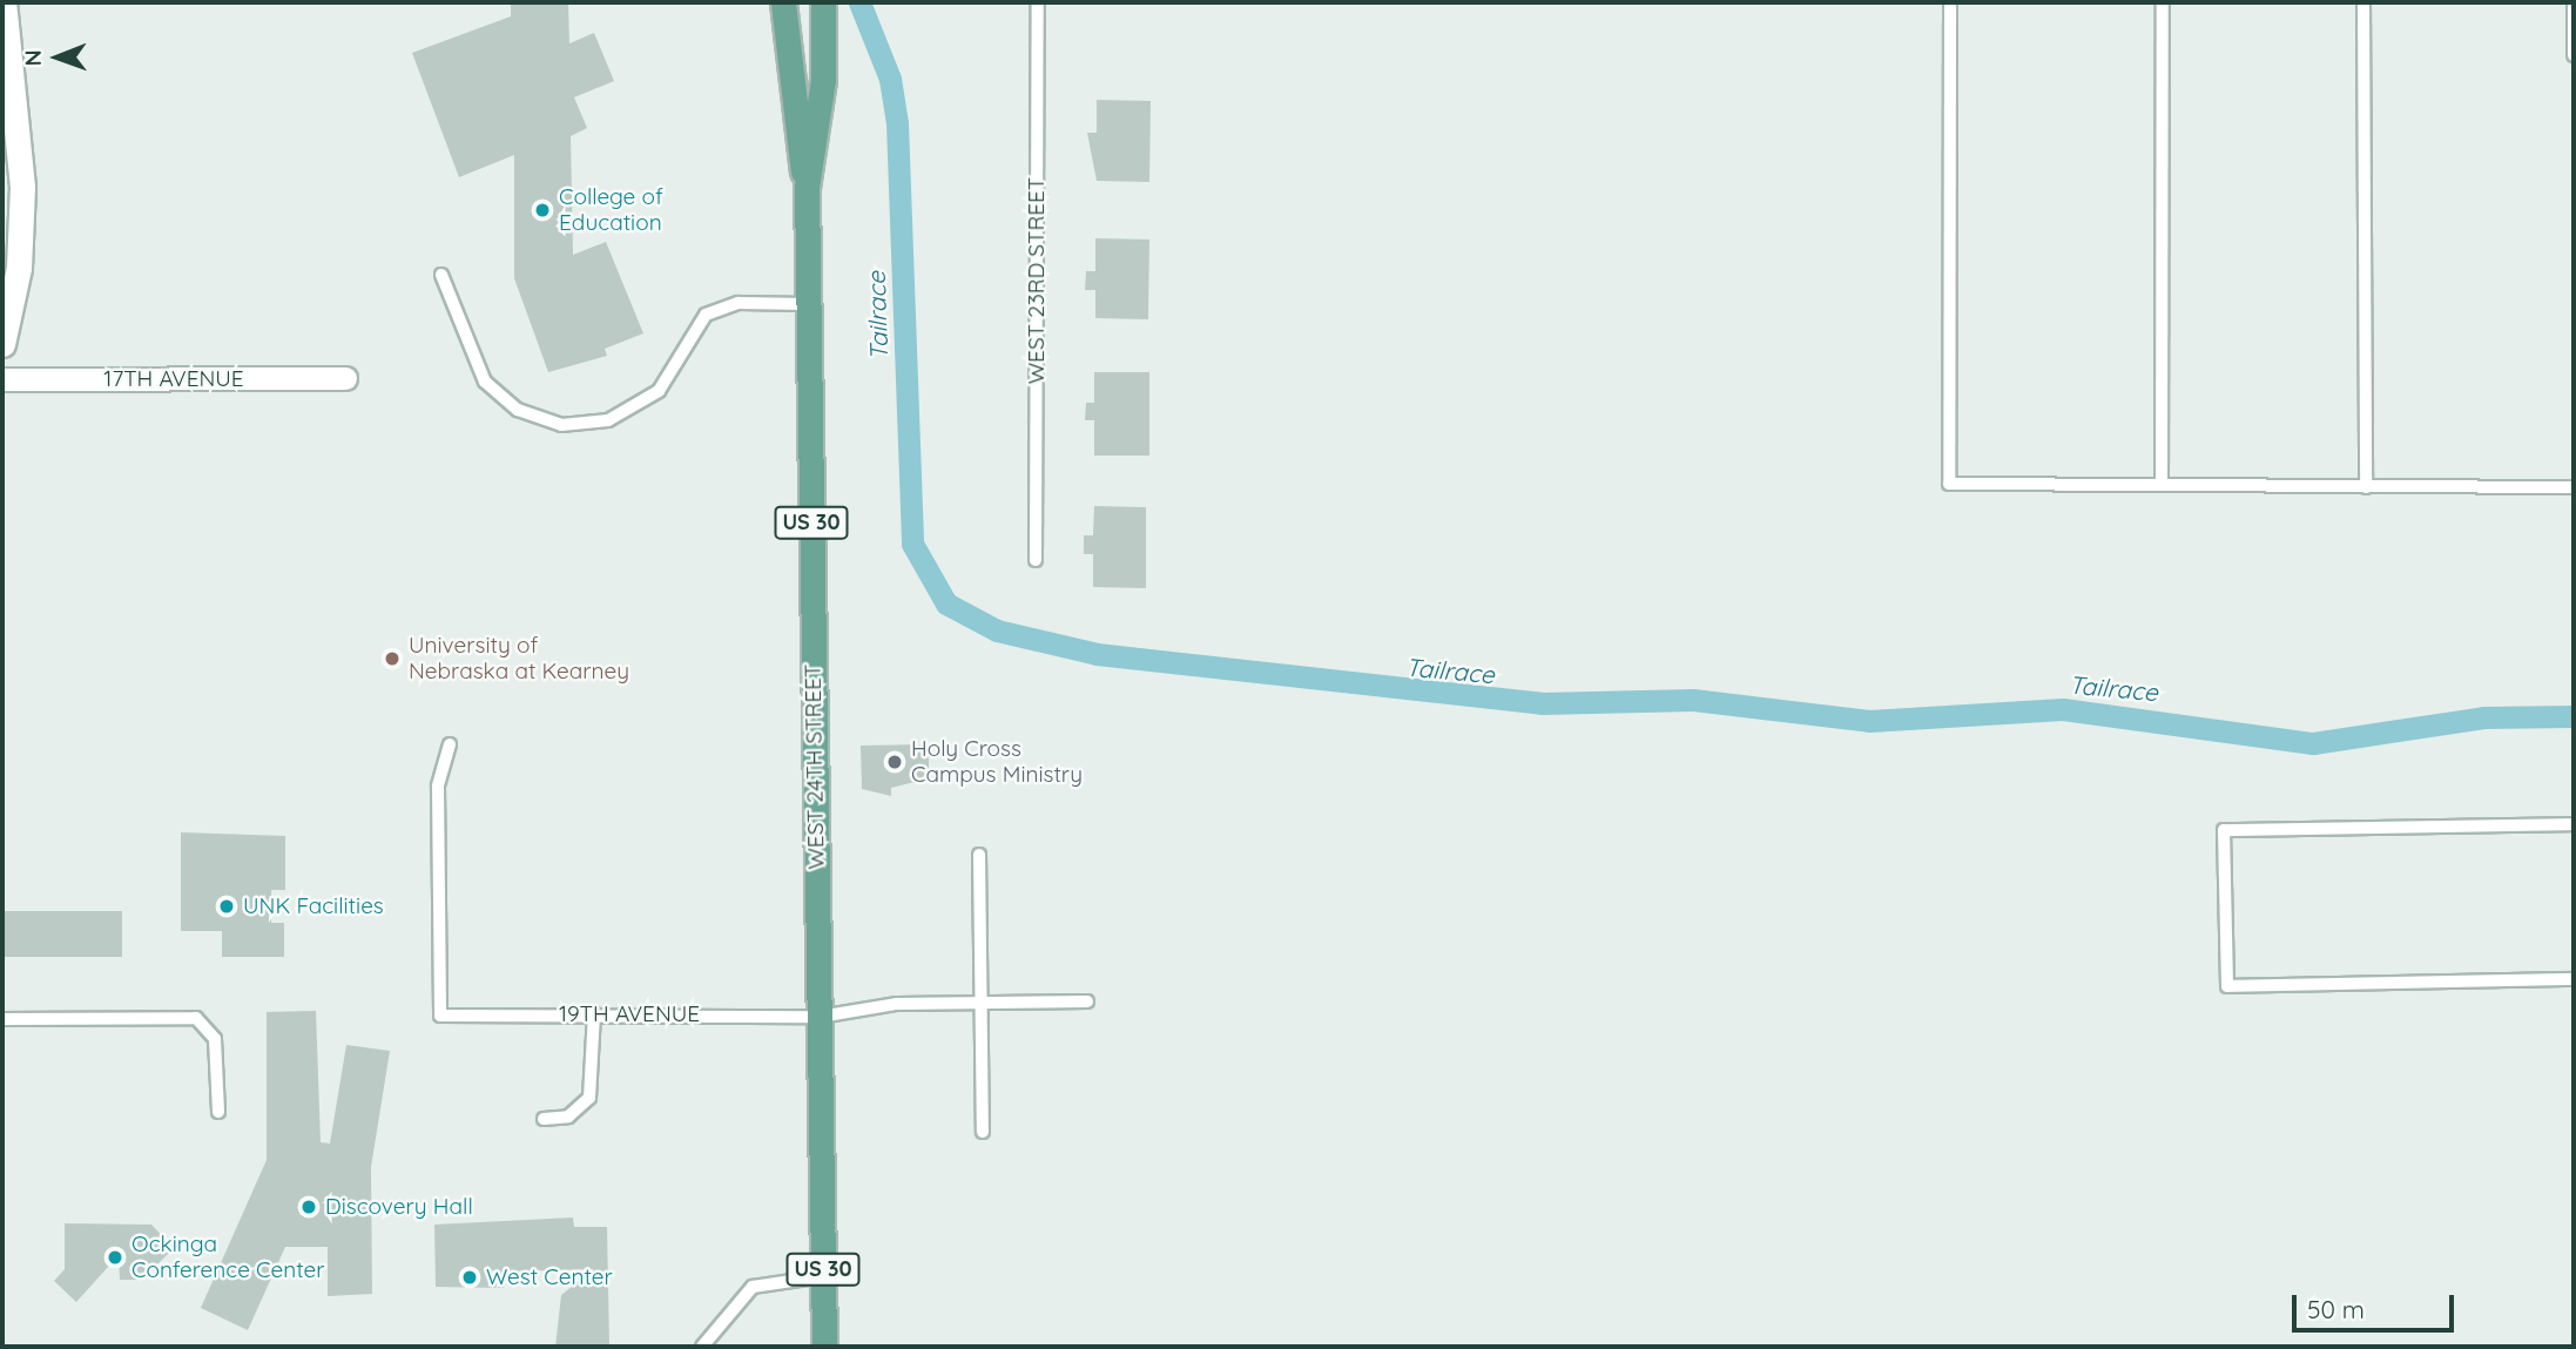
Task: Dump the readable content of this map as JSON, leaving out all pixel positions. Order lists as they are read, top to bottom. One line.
{"streets":{"main road":["US 30","WEST 24TH STREET"],"street":["17TH AVENUE"],"lane":["WEST 23RD STREET","19TH AVENUE"]},"crossings":[["WEST 24TH STREET","19TH AVENUE"]],"water":["Tailrace"],"places":["College of Education","University of Nebraska at Kearney","Holy Cross Campus Ministry","UNK Facilities","Discovery Hall","Ockinga Conference Center","West Center"],"scale_bar":"50 m","north":"left"}
